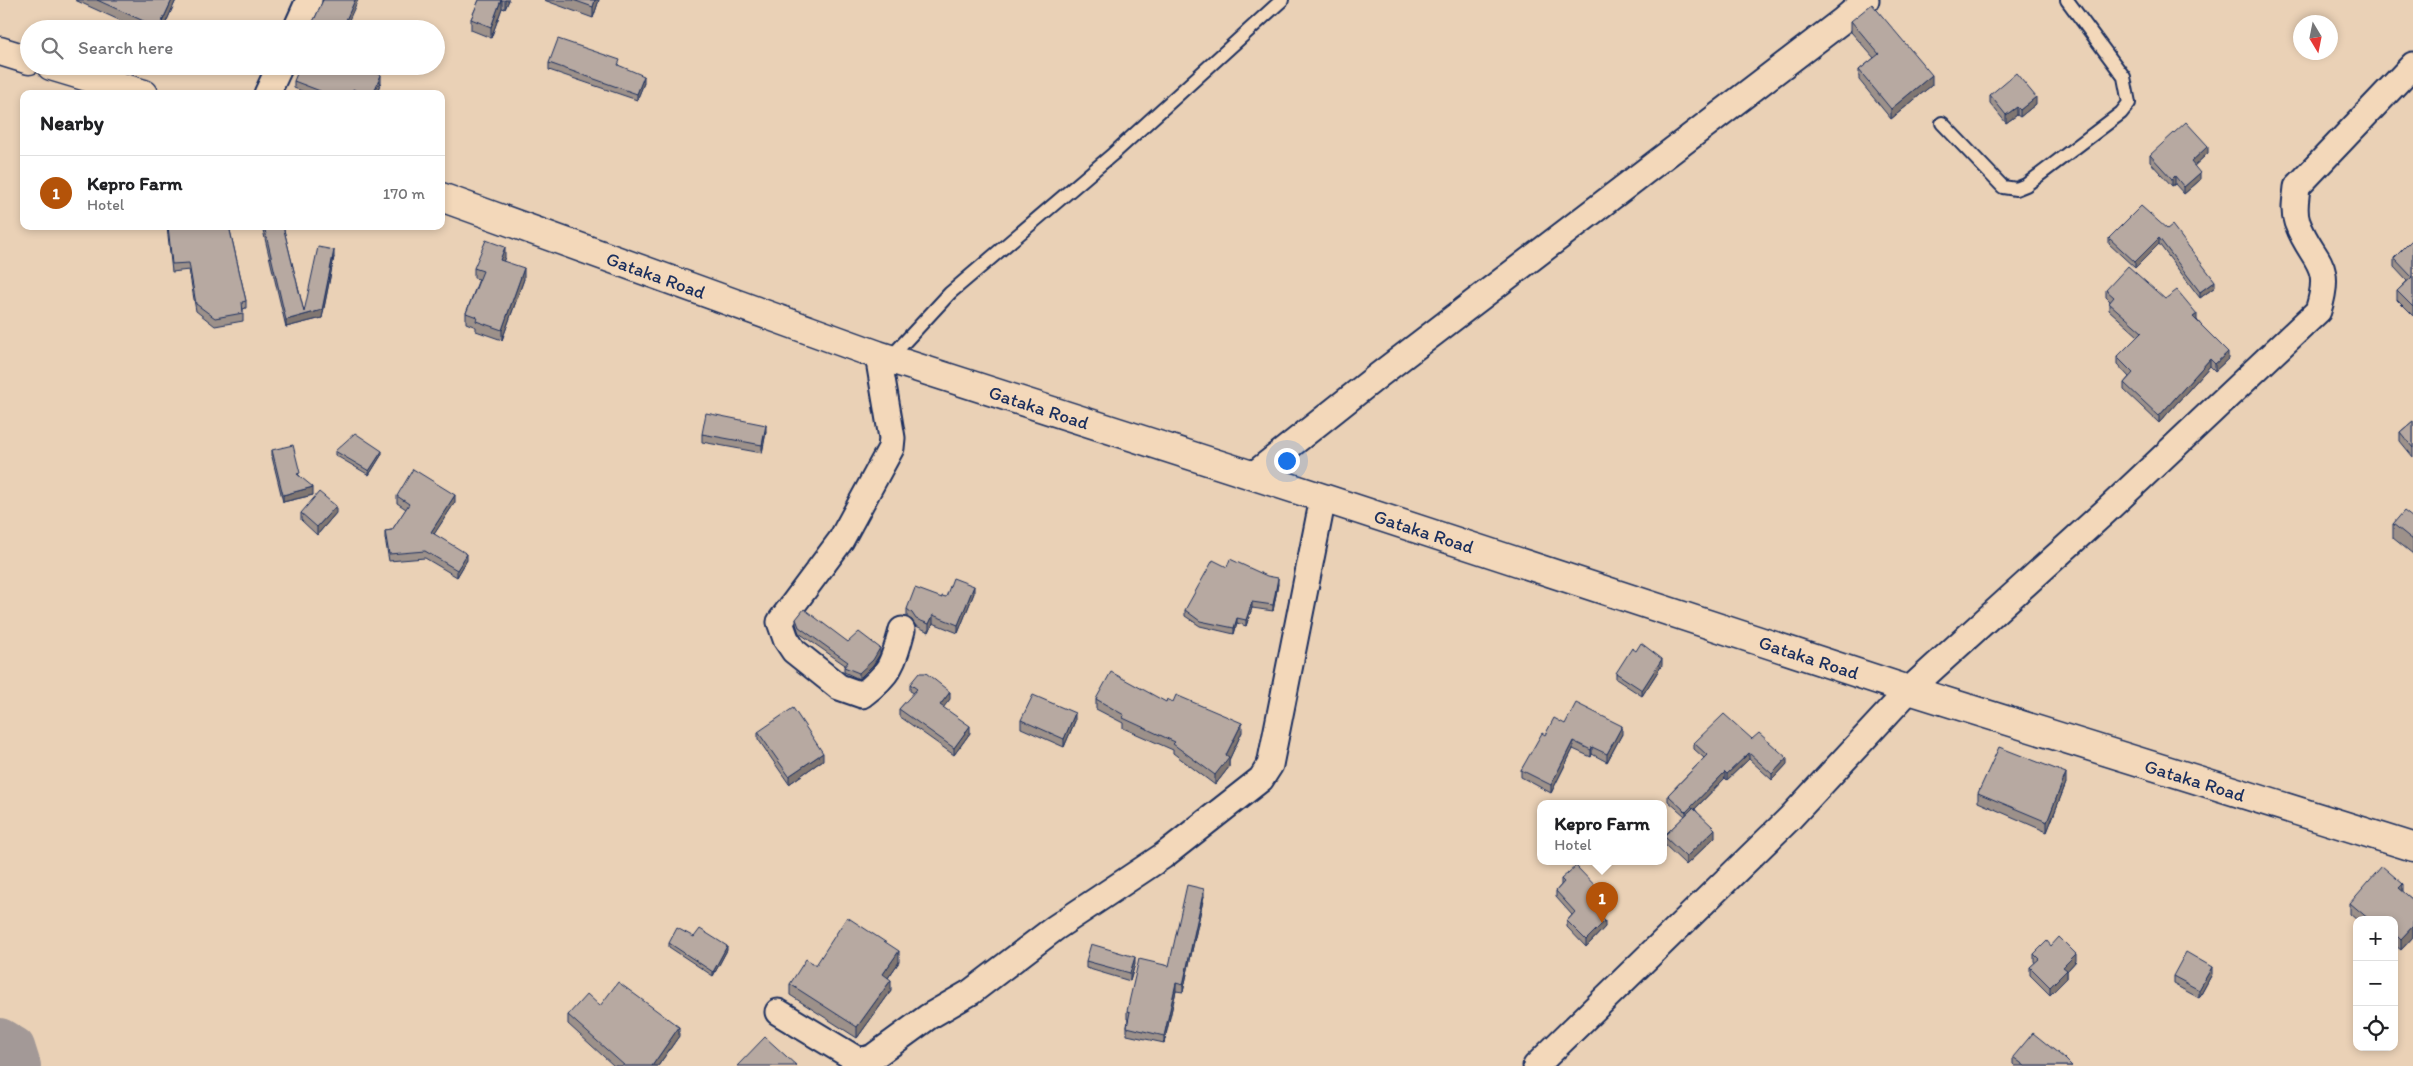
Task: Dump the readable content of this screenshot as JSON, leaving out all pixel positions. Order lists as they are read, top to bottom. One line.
{"streets":{"street":["Gataka Road"]},"north":"bottom","page":{"search":"Search here","heading":"Nearby","list":[{"mark":"1","name":"Kepro Farm","note":"Hotel","value":"170 m"}],"popup":["Kepro Farm","Hotel"],"pins":"1","map_buttons":["+","−"]}}
